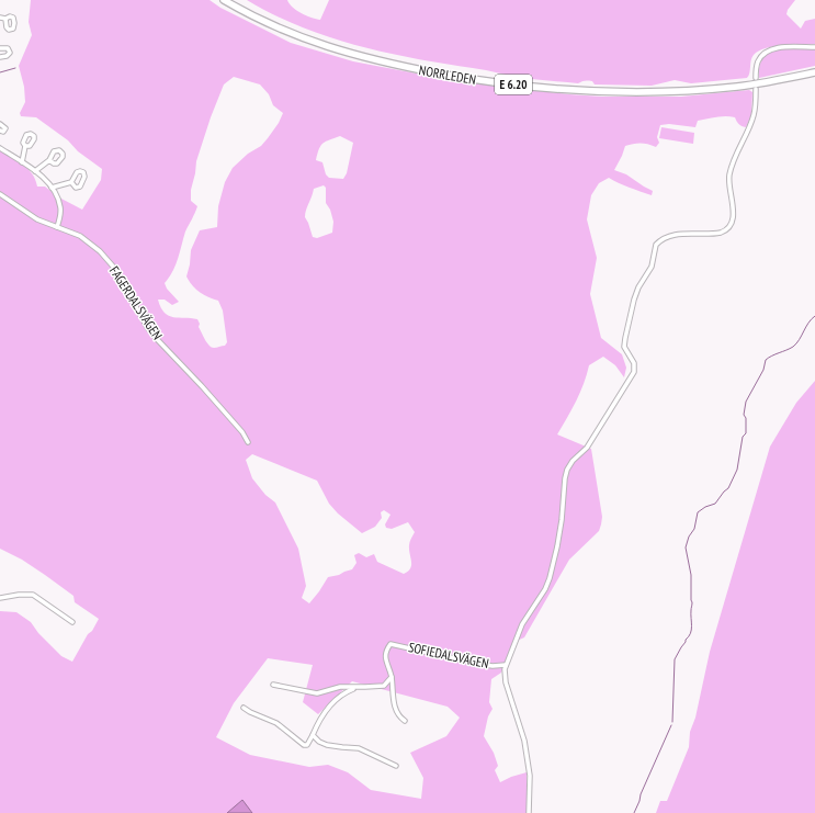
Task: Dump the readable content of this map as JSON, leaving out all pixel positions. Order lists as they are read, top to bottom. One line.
{"streets":{"highway":["NORRLEDEN","E 6.20"],"street":["FAGERDALSVÄGEN","SOFIEDALSVÄGEN"]}}
